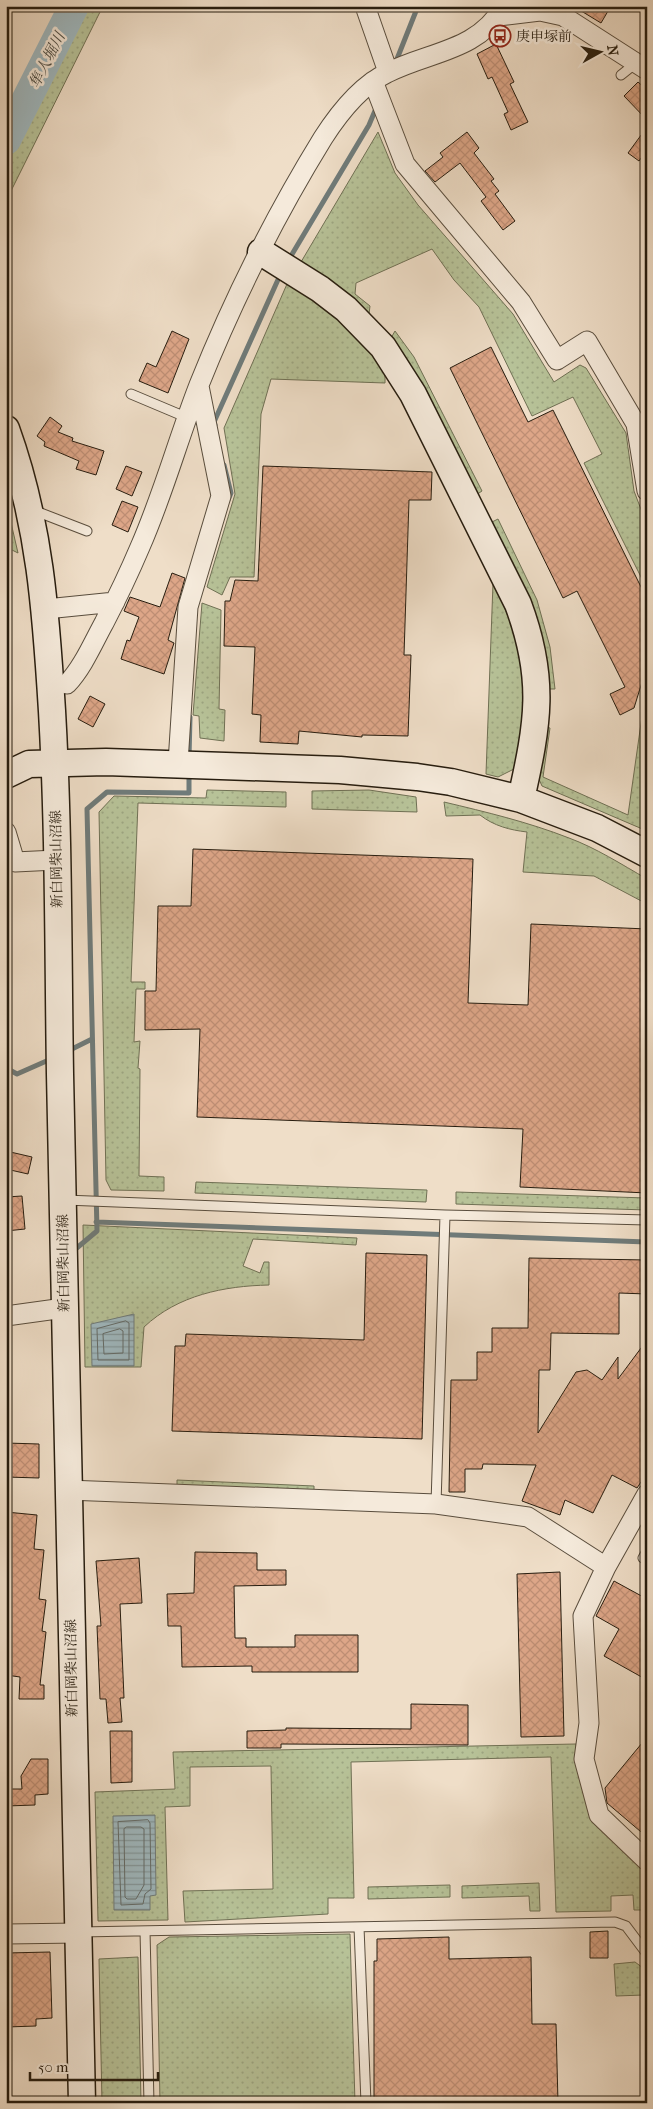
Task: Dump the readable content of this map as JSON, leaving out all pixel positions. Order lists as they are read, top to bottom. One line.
{"streets":{"street":["新白岡柴山沼線"]},"water":["隼人堀川"],"places":{"bus stop":["庚申塚前"]},"scale_bar":"50 m","north":"right"}
